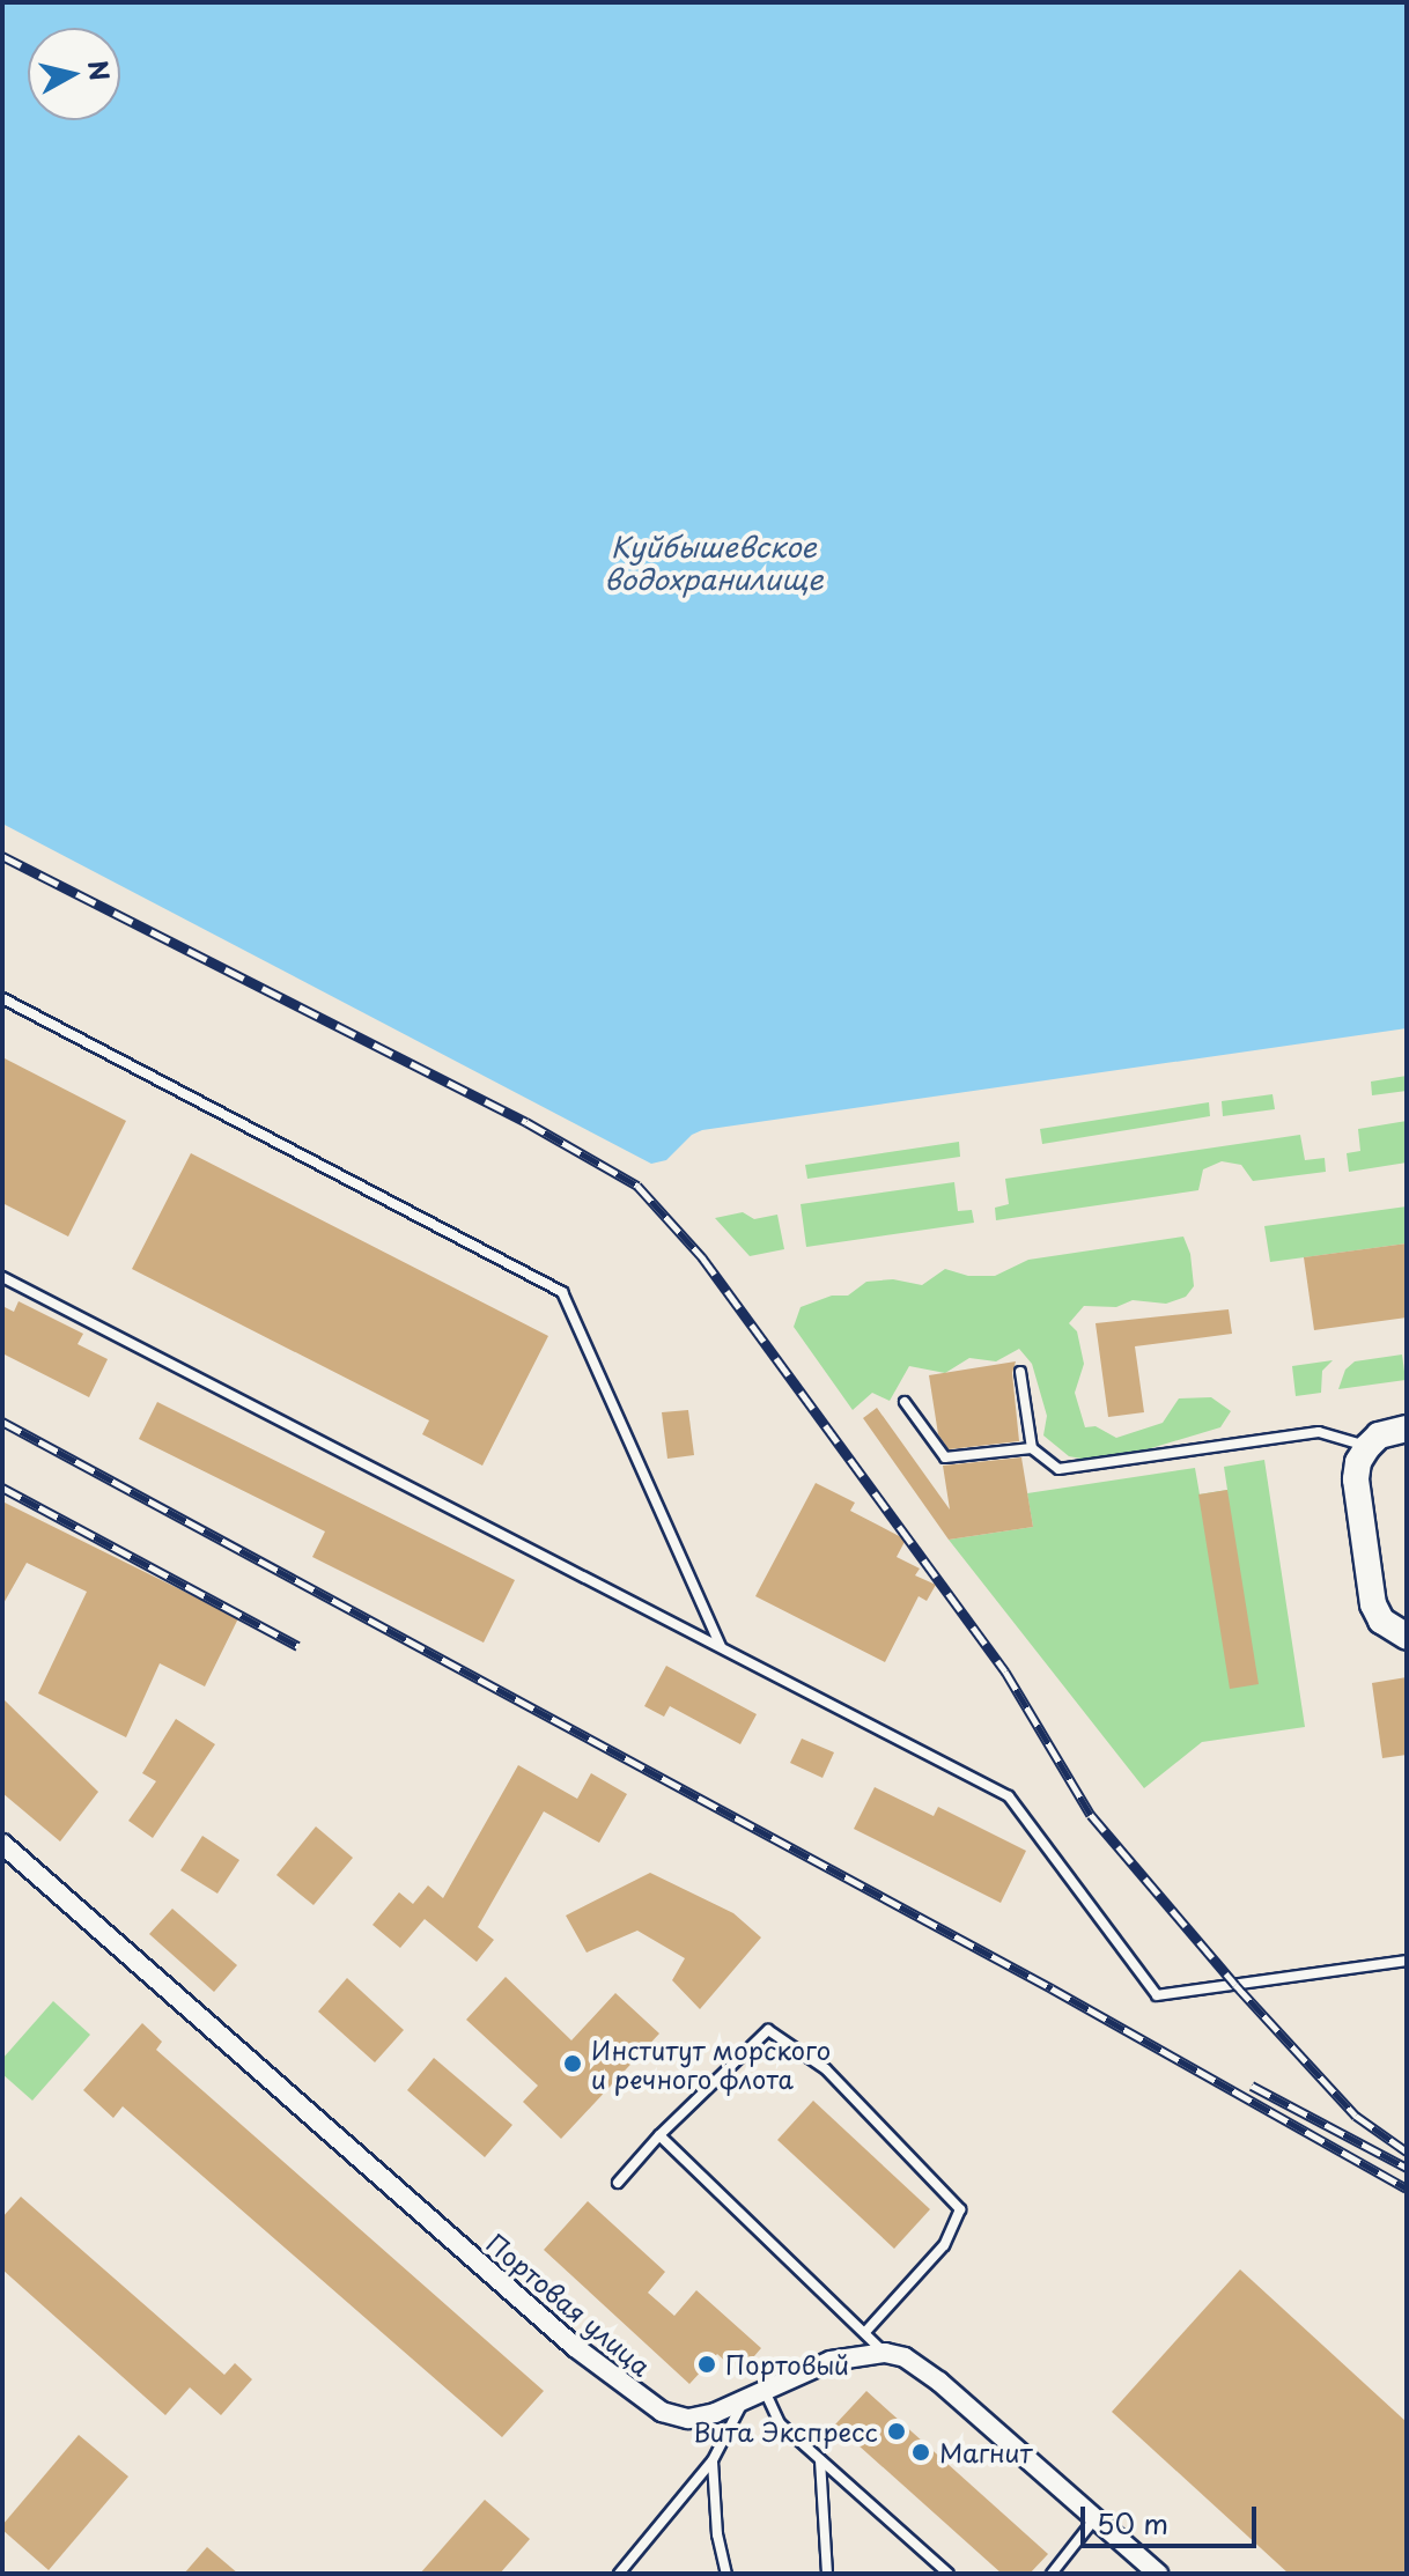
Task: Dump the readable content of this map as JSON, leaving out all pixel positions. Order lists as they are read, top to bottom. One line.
{"streets":{"street":["Портовая улица"]},"water":["Куйбышевское водохранилище"],"places":["Институт морского и речного флота","Портовый","Вита Экспресс","Магнит"],"scale_bar":"50 m","north":"right"}
